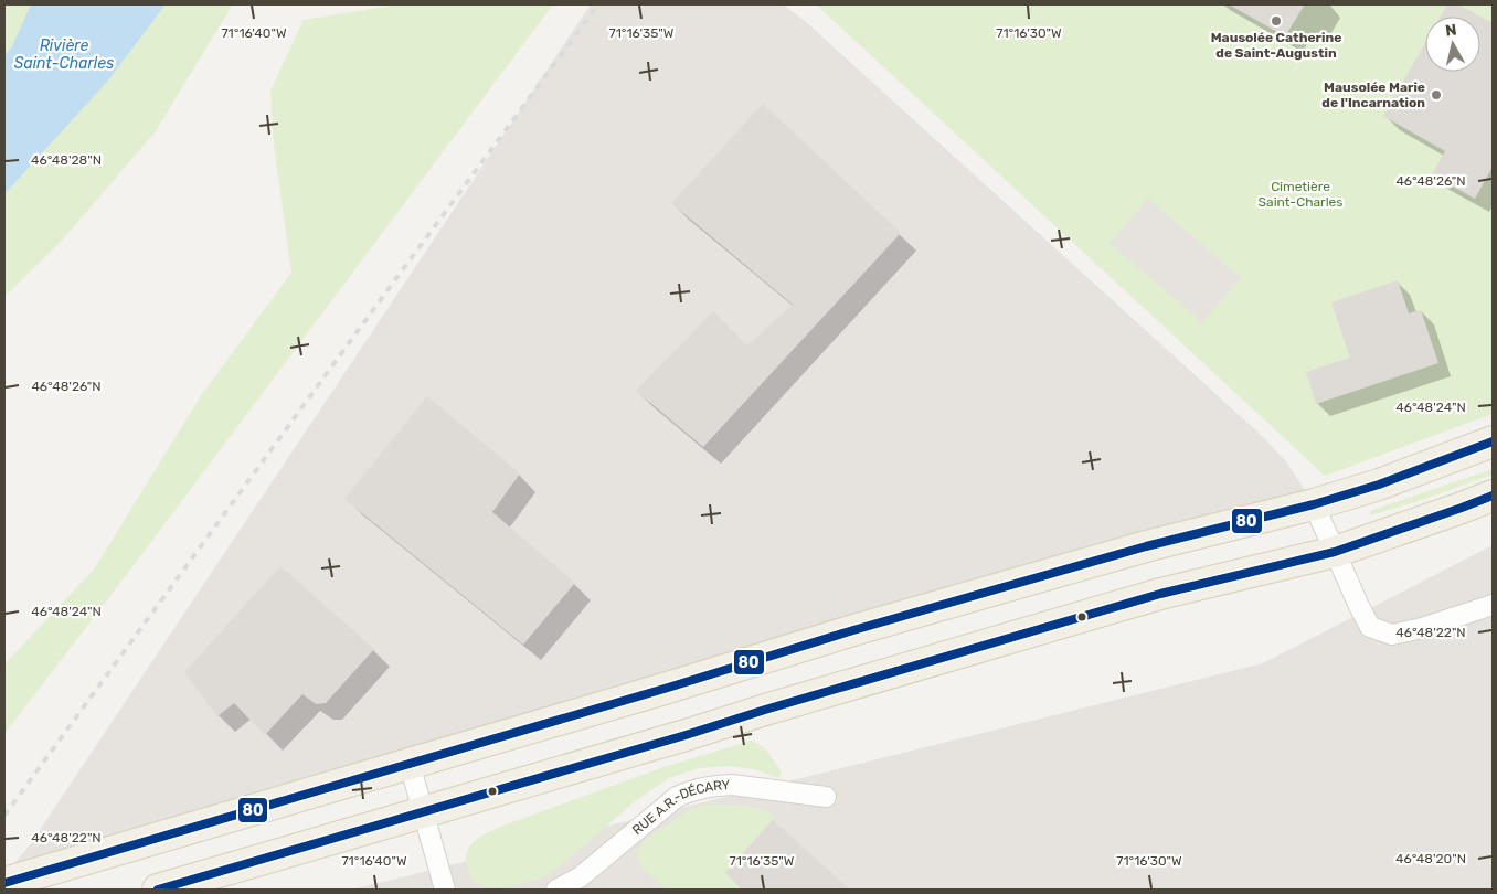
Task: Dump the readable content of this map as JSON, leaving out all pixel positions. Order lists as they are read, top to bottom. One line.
{"streets":{"street":["RUE A.R.-DÉCARY"]},"water":["Rivière Saint-Charles"],"parks":["Cimetière Saint-Charles"],"places":["Mausolée Catherine de Saint-Augustin","Mausolée Marie de l'Incarnation"],"lines":["transit line 80"],"north":"top","coordinates":["71°16'40\"W","71°16'35\"W","71°16'30\"W","46°48'28\"N","46°48'26\"N","46°48'24\"N","46°48'22\"N","46°48'20\"N"]}
